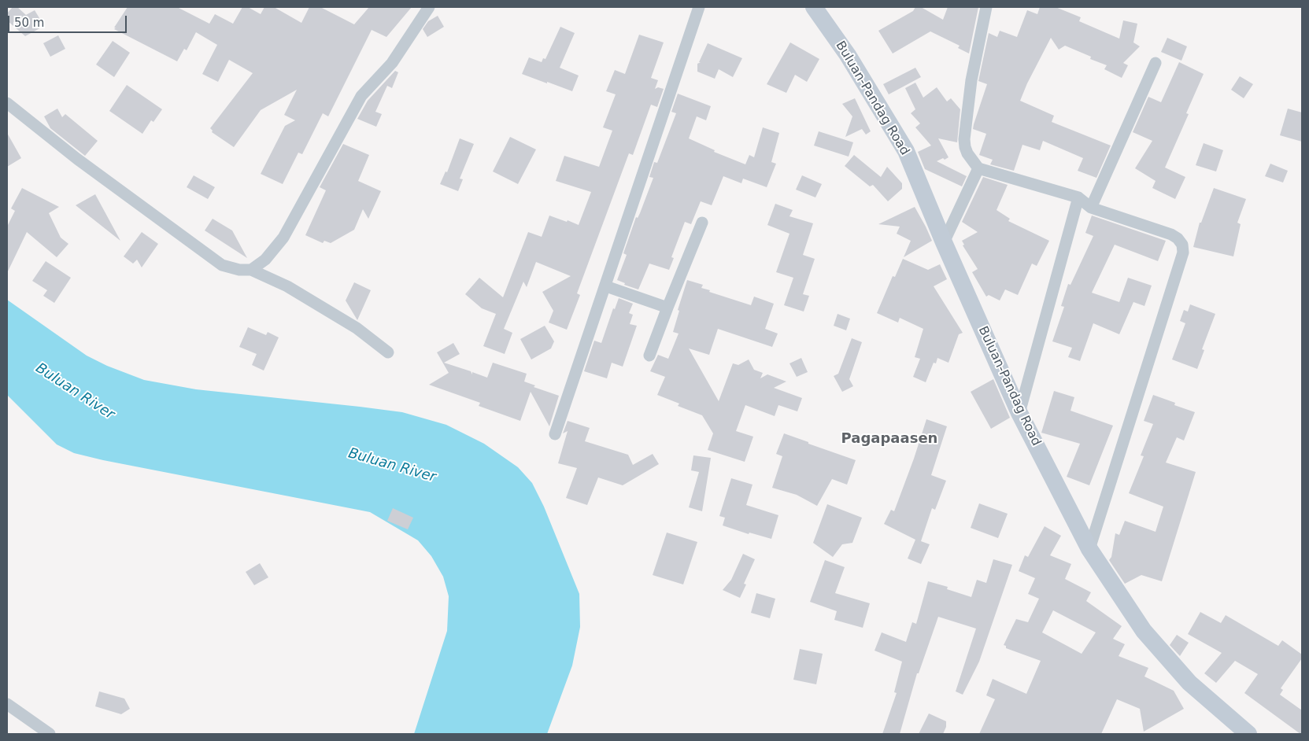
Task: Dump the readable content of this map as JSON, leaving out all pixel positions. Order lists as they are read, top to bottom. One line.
{"streets":{"main road":["Buluan-Pandag Road"]},"districts":["Pagapaasen"],"water":["Buluan River"],"scale_bar":"50 m"}
